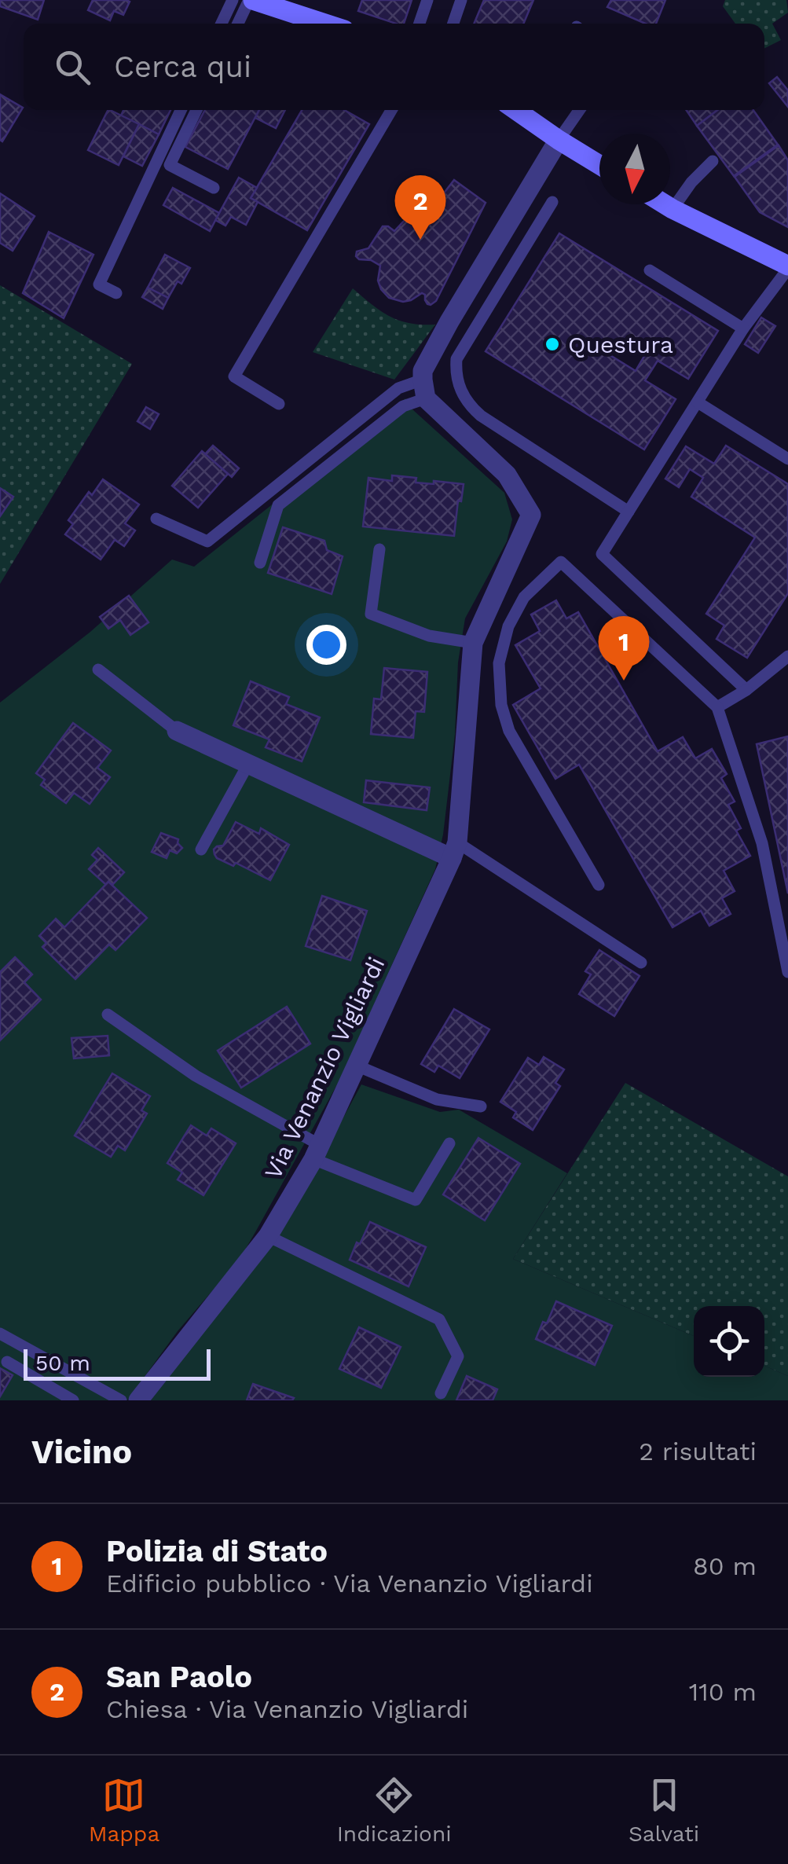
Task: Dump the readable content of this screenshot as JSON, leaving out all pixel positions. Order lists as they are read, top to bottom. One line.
{"streets":{"street":["Via Venanzio Vigliardi"]},"places":["Questura"],"scale_bar":"50 m","north":"bottom","page":{"search":"Cerca qui","pins":["2","1"],"scale":"50 m","heading":["Vicino","2 risultati"],"list":[{"mark":"1","name":"Polizia di Stato","note":"Edificio pubblico · Via Venanzio Vigliardi","value":"80 m"},{"mark":"2","name":"San Paolo","note":"Chiesa · Via Venanzio Vigliardi","value":"110 m"}],"nav":["Mappa","Indicazioni","Salvati"]}}
